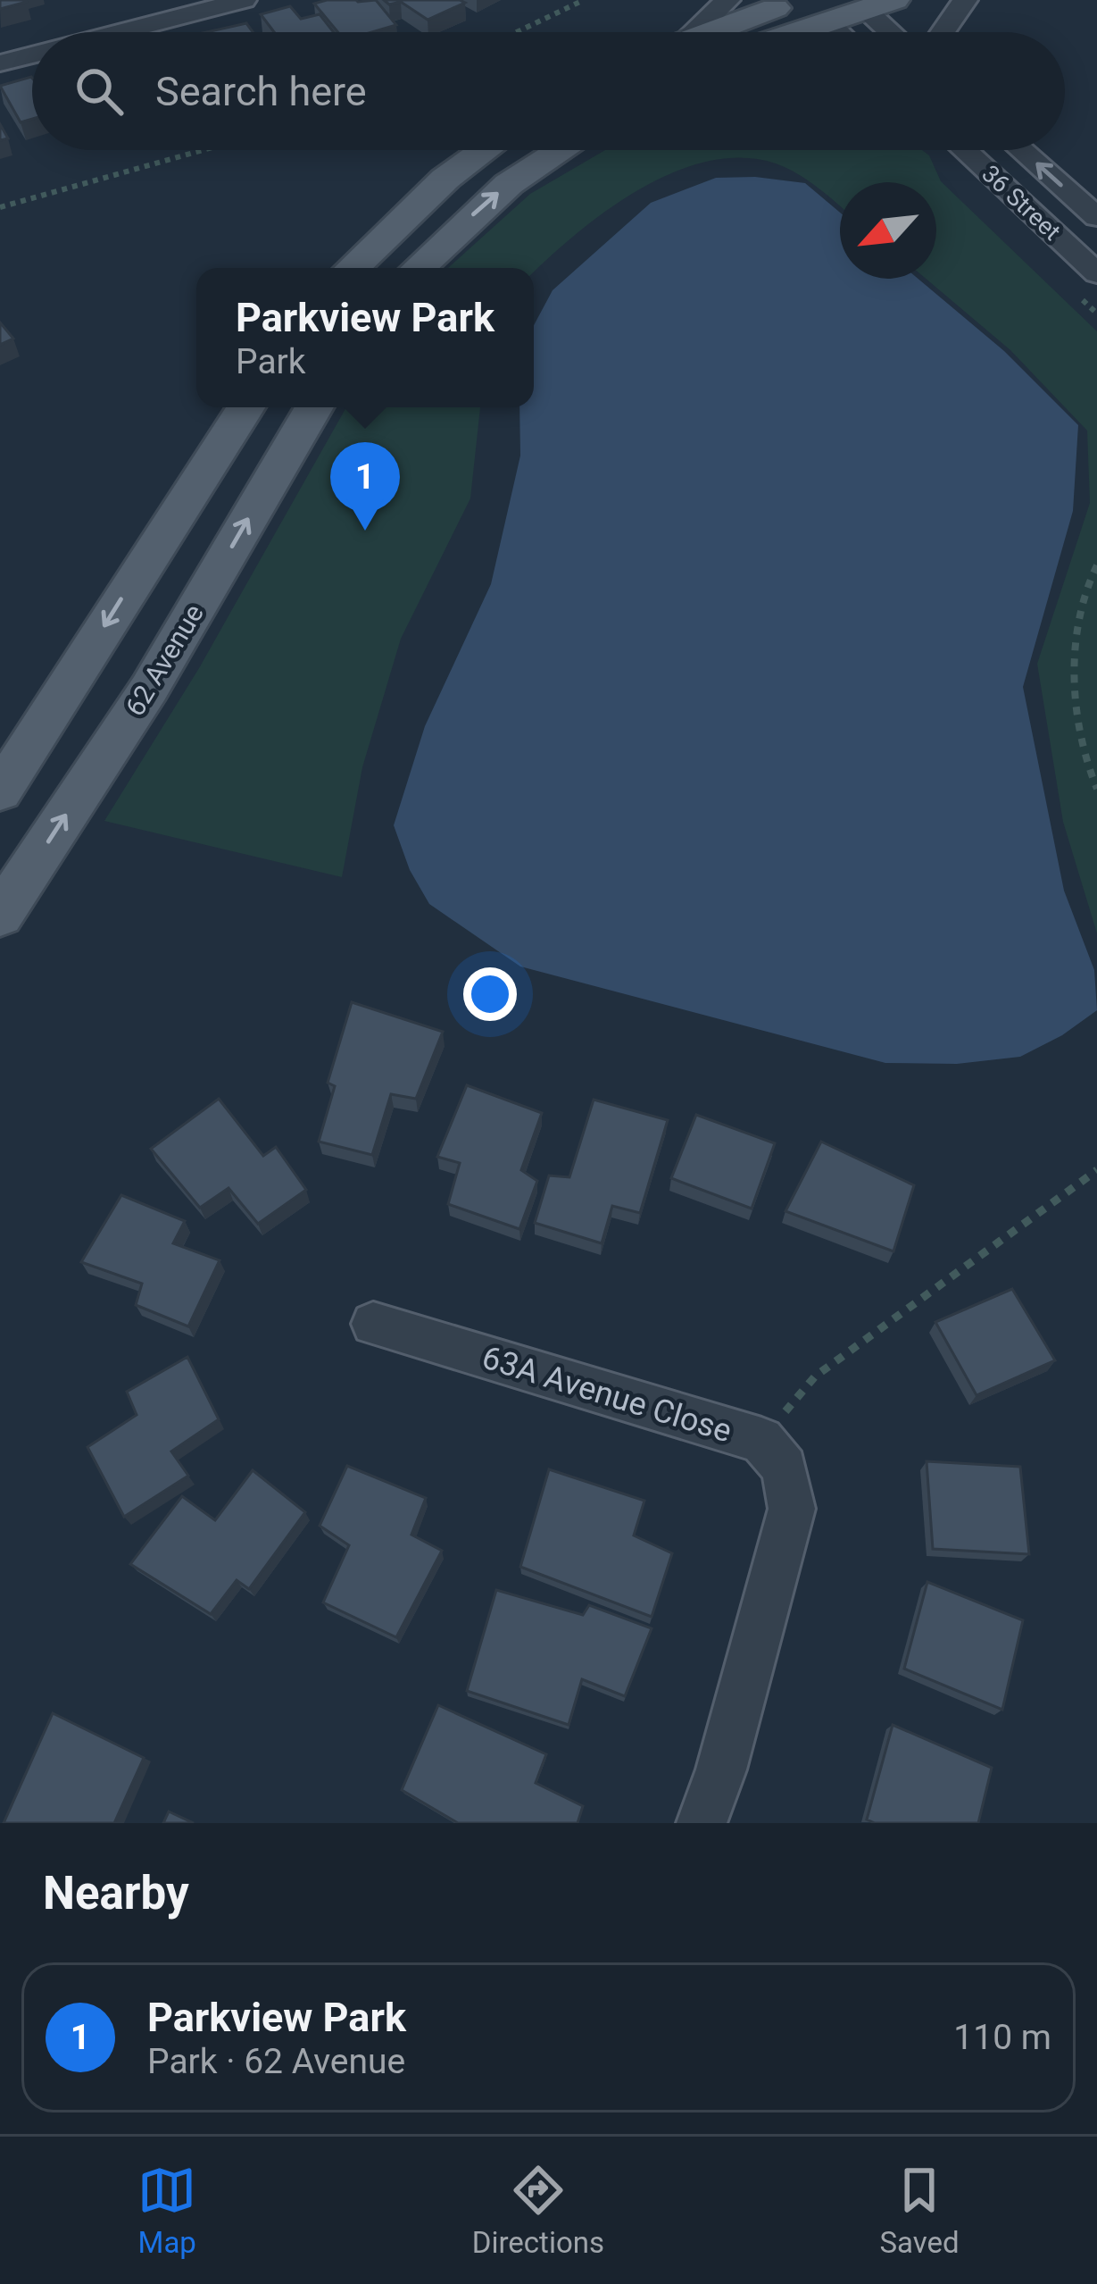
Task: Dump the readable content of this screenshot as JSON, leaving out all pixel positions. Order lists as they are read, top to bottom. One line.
{"streets":{"main road":["62 Avenue"],"street":["36 Street","63A Avenue Close"]},"north":"bottom left","page":{"search":"Search here","popup":["Parkview Park","Park"],"pins":"1","heading":"Nearby","list":[{"mark":"1","name":"Parkview Park","note":"Park · 62 Avenue","value":"110 m"}],"nav":["Map","Directions","Saved"]}}
